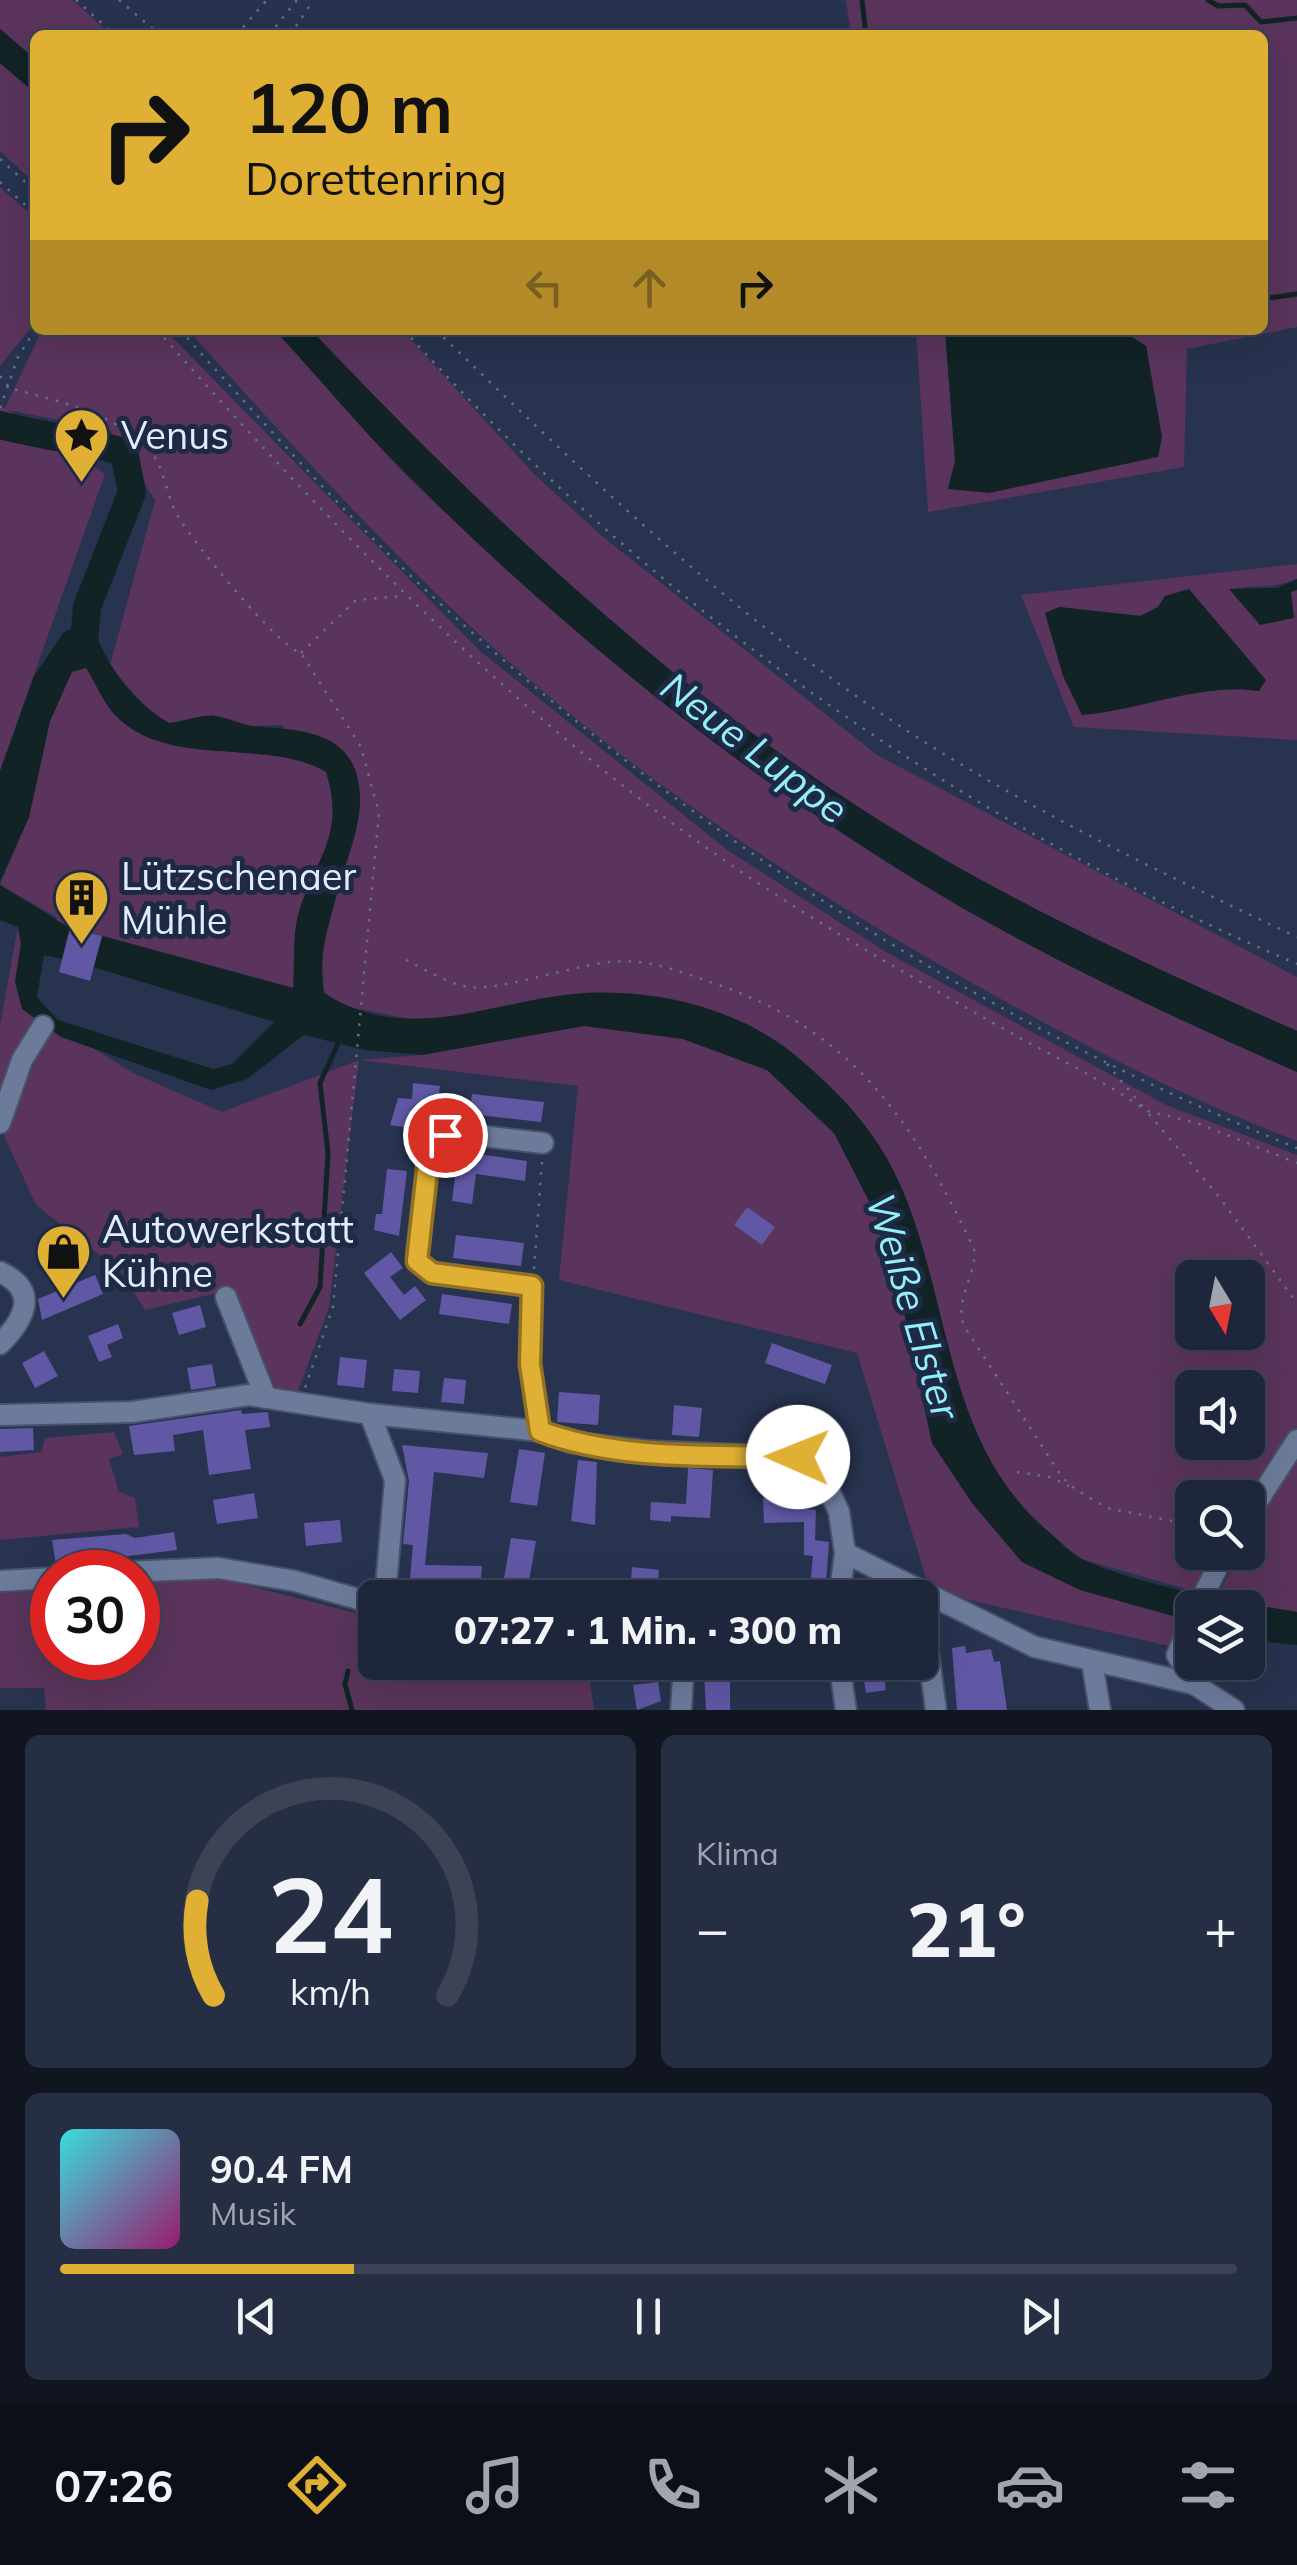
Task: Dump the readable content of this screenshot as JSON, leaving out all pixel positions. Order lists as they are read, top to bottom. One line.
{"water":["Neue Luppe","Weiße Elster"],"places":{"place":["Venus"],"building":["Lützschenaer Mühle"],"shop":["Autowerkstatt Kühne"]},"north":"bottom","page":{"turn":["120 m","Dorettenring"],"limit":"30","trip":"07:27 · 1 Min. · 300 m","tile":"Klima","heat":["−","21°","+"],"song":["90.4 FM","Musik"],"tabs":"07:26","gauge":["24","km/h"]}}
